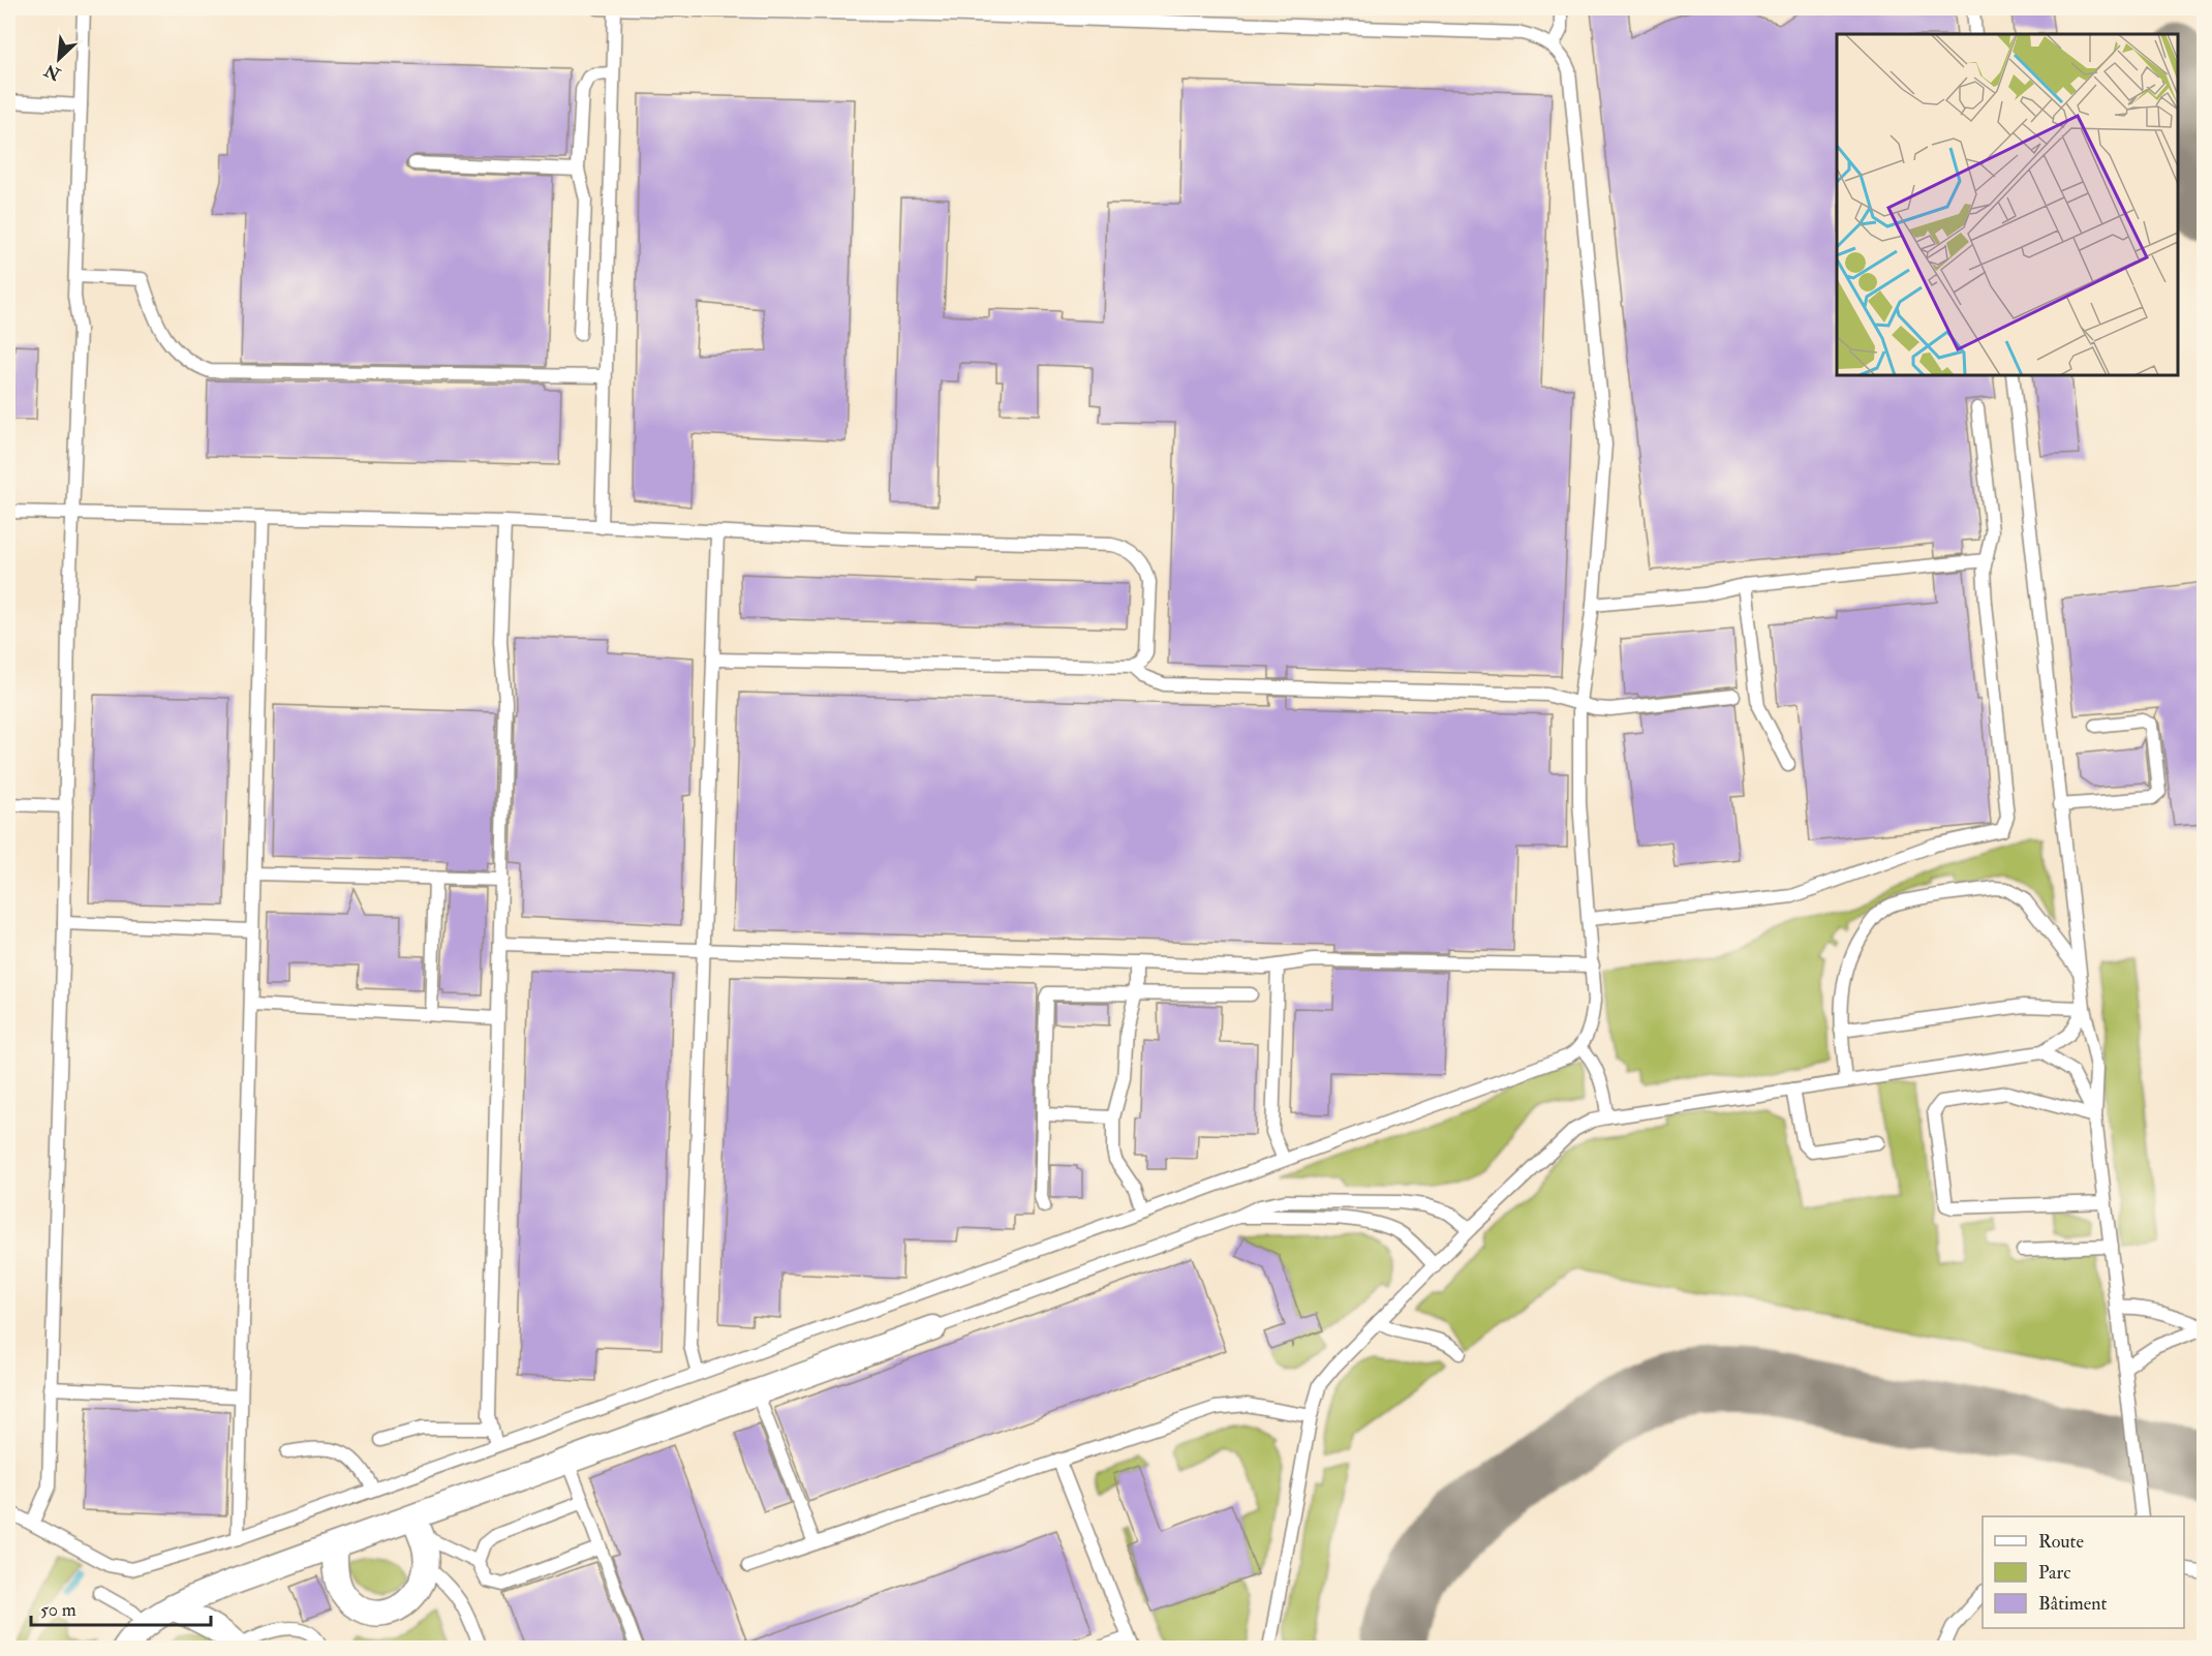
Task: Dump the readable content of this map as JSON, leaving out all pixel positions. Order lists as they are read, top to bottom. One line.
{"legend":["Route","Parc","Bâtiment"],"scale_bar":"50 m","north":"bottom left"}
